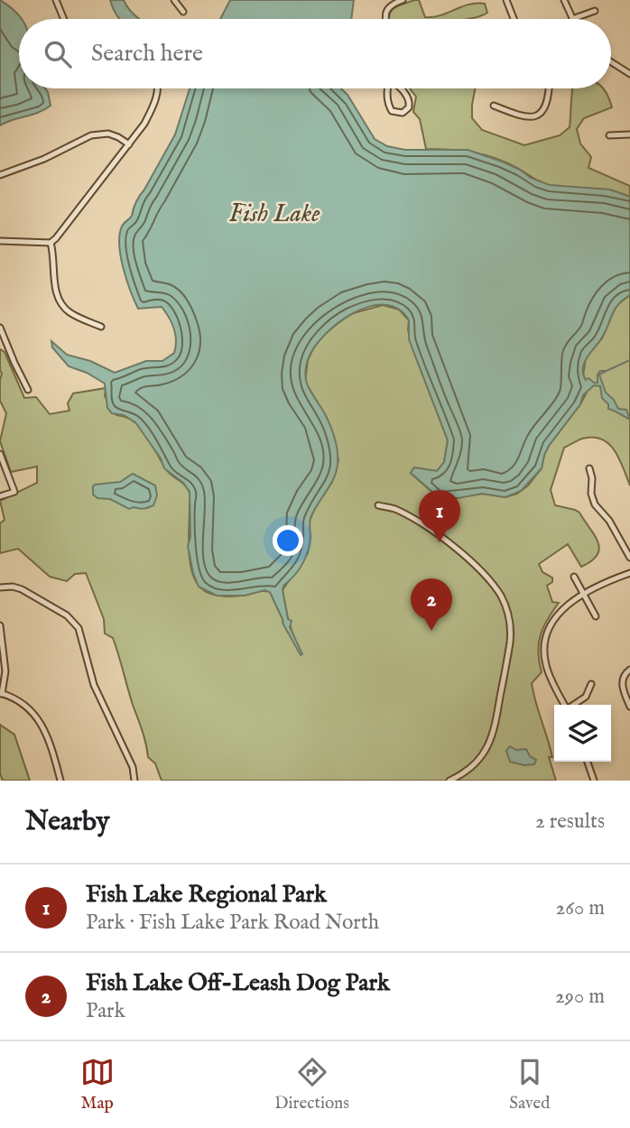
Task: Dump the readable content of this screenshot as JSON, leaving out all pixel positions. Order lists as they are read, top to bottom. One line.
{"water":["Fish Lake"],"page":{"search":"Search here","pins":["1","2"],"heading":["Nearby","2 results"],"list":[{"mark":"1","name":"Fish Lake Regional Park","note":"Park · Fish Lake Park Road North","value":"260 m"},{"mark":"2","name":"Fish Lake Off-Leash Dog Park","note":"Park","value":"290 m"}],"nav":["Map","Directions","Saved"]}}
